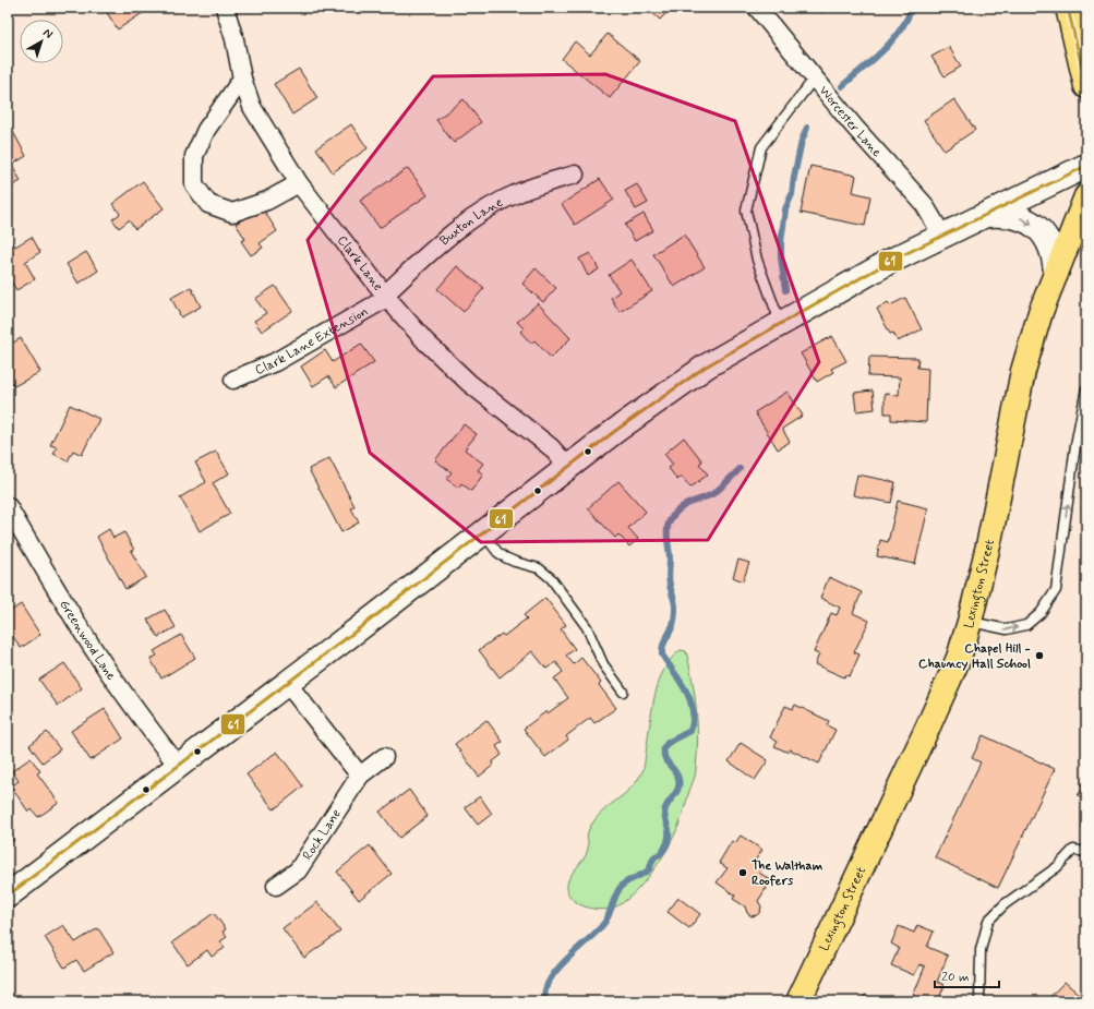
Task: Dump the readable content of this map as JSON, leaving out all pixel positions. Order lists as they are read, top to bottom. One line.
{"streets":{"main road":["Lexington Street"],"street":["Worcester Lane","Buxton Lane","Clark Lane","Clark Lane Extension","Greenwood Lane","Rock Lane"]},"crossings":[["Buxton Lane","Clark Lane"],["Buxton Lane","Clark Lane Extension"],["Clark Lane","Clark Lane Extension"]],"places":["Chapel Hill - Chauncy Hall School","The Waltham Roofers"],"lines":["transit line 61"],"scale_bar":"20 m","north":"top right"}
